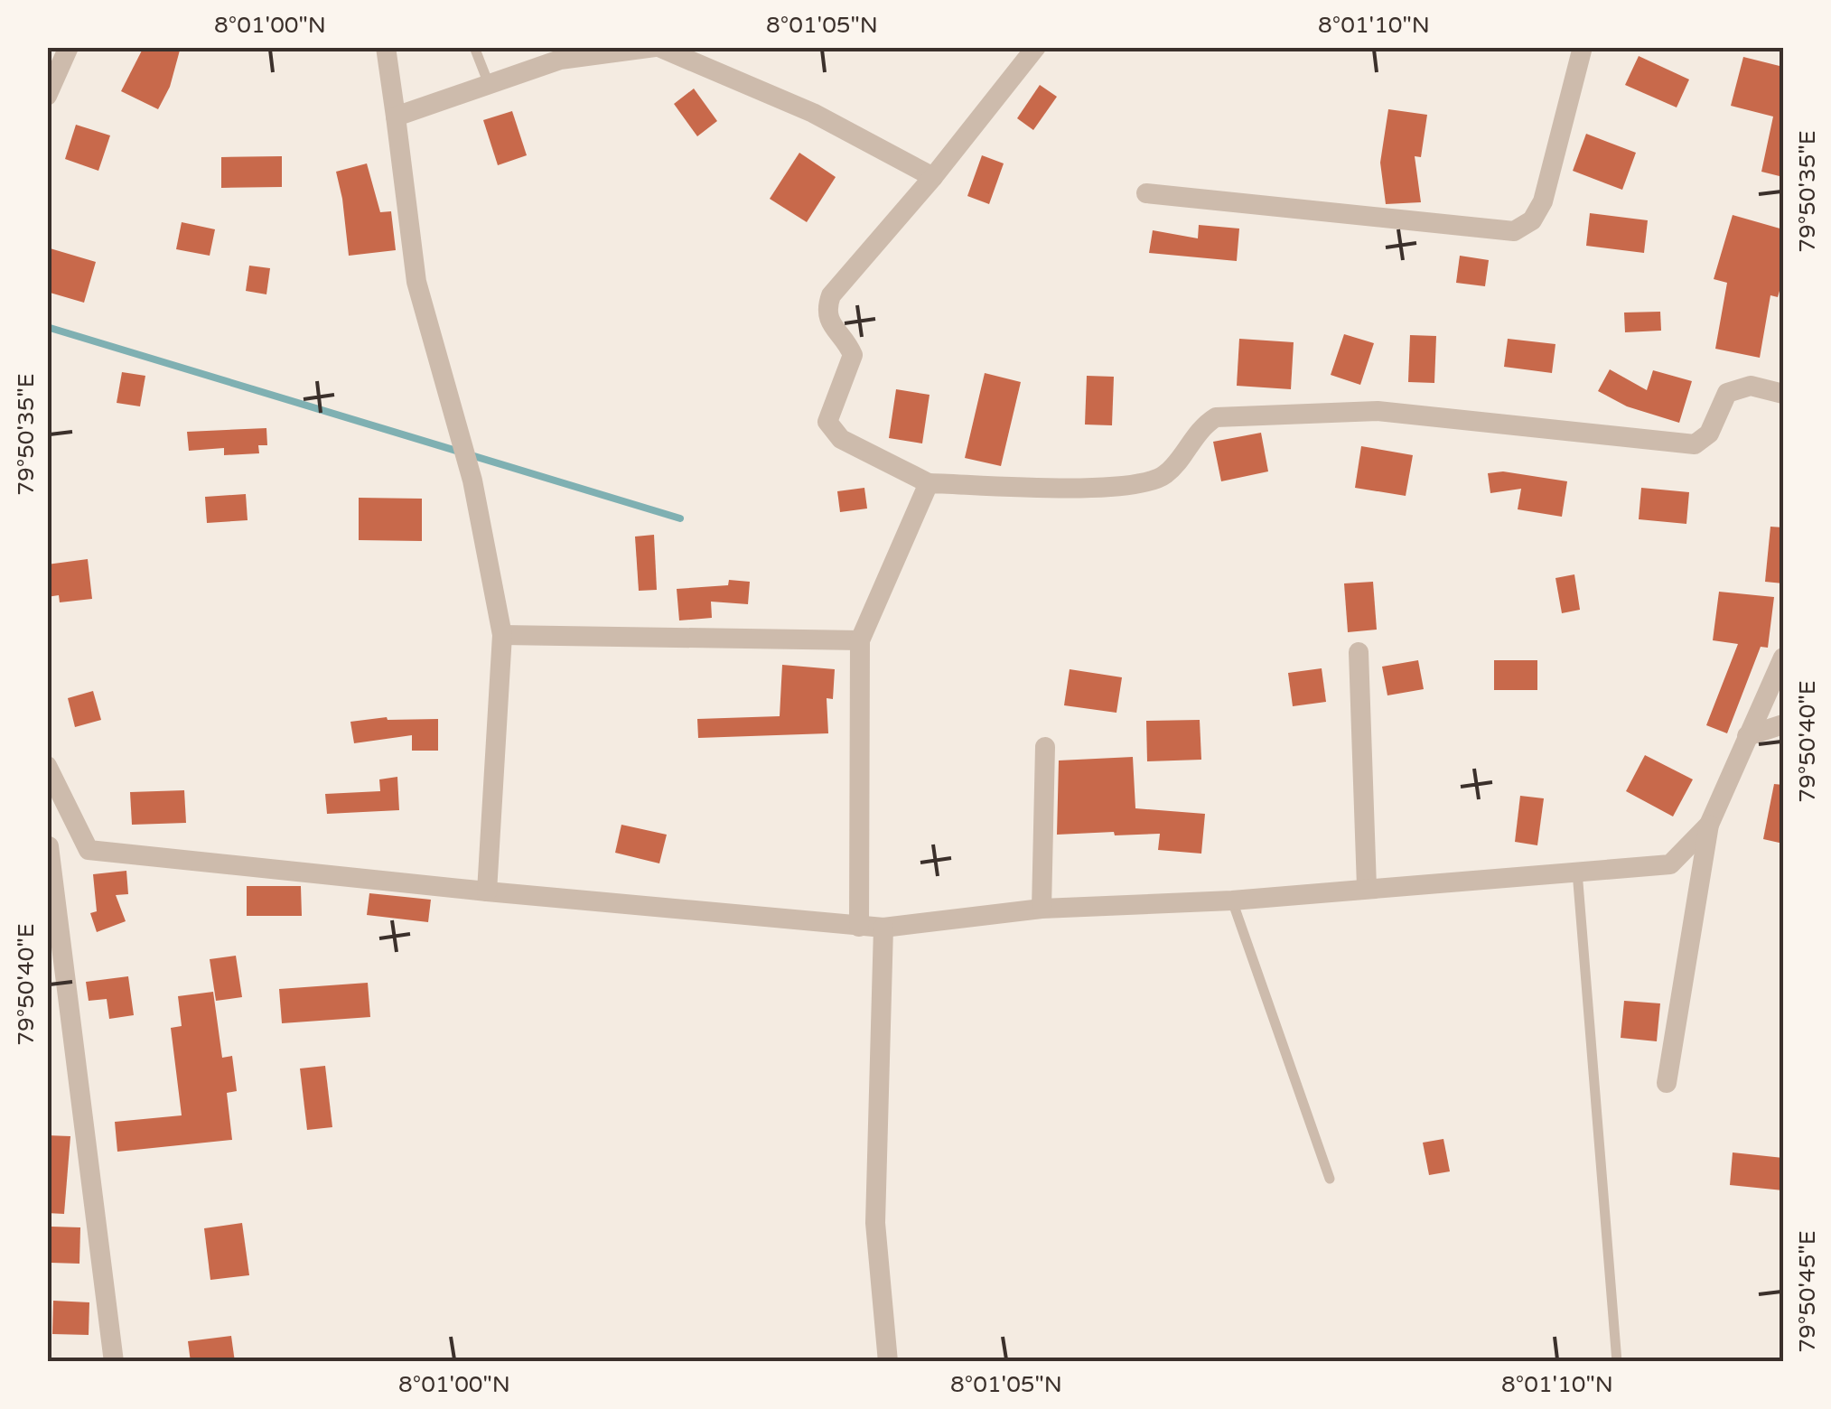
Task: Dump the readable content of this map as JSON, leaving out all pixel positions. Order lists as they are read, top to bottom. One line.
{"coordinates":["8°01'00\"N","8°01'05\"N","8°01'10\"N","79°50'35\"E","79°50'40\"E","79°50'45\"E"]}
